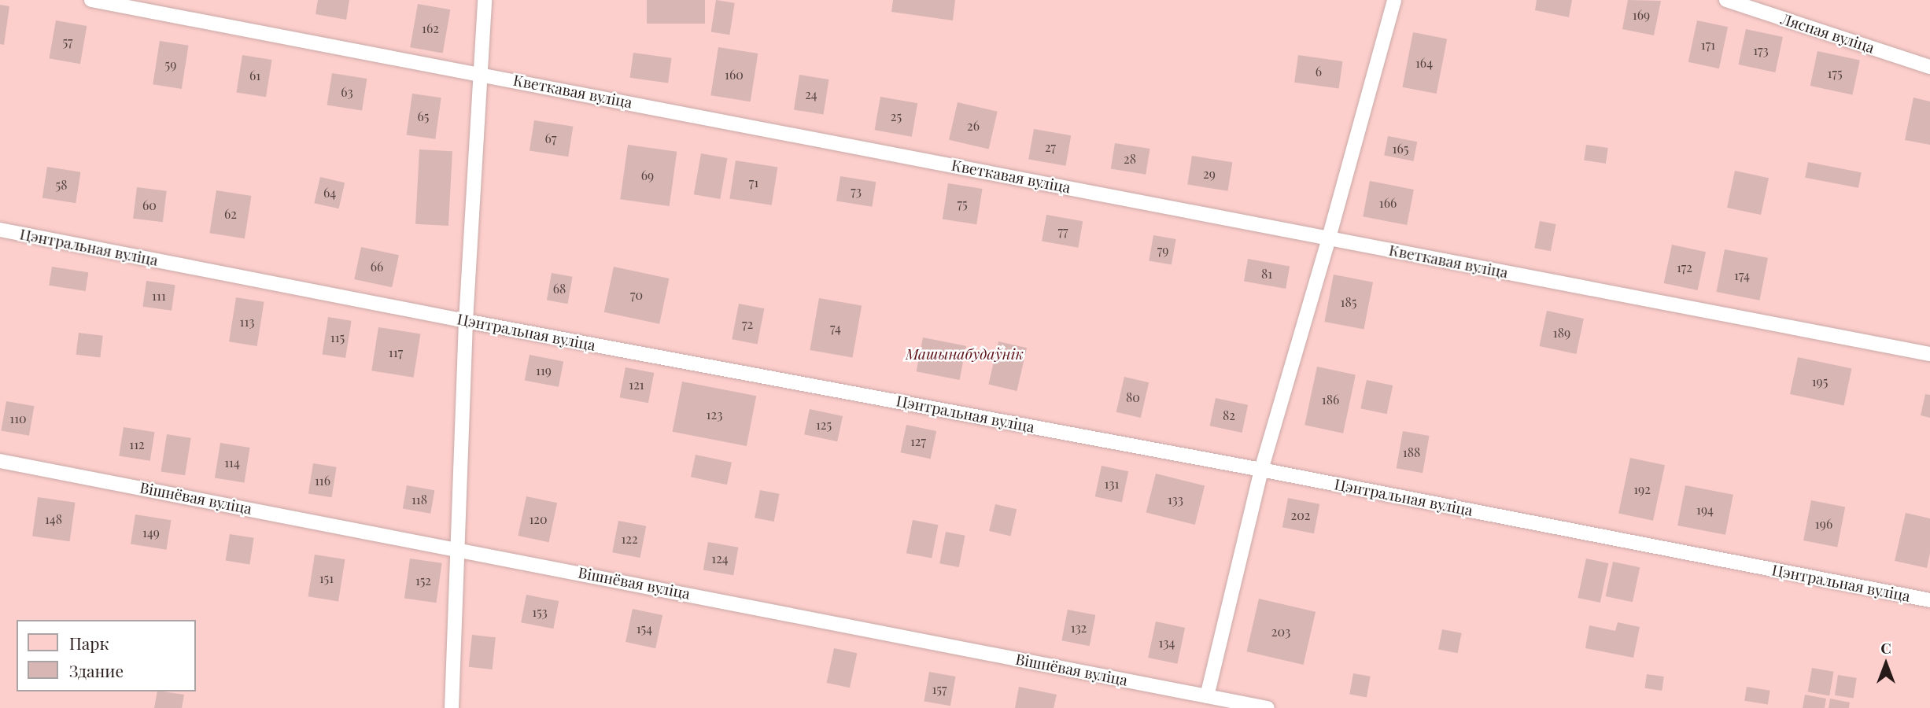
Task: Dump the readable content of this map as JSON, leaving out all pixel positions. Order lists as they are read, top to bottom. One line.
{"streets":{"lane":["Лясная вуліца","Кветкавая вуліца","Цэнтральная вуліца","Вішнёвая вуліца"]},"parks":["Машынабудаўнік"],"house_numbers":["169","162","57","171","173","164","59","6","175","160","61","63","24","65","25","26","67","27","165","28","29","69","71","58","73","64","166","75","60","62","77","79","66","172","81","174","68","70","111","185","113","72","74","189","115","117","119","195","121","80","186","123","82","110","125","127","112","188","114","116","131","192","118","133","194","202","148","120","196","149","122","124","151","152","153","132","154","203","134","157"],"legend":["Парк","Здание"],"north":"top"}
